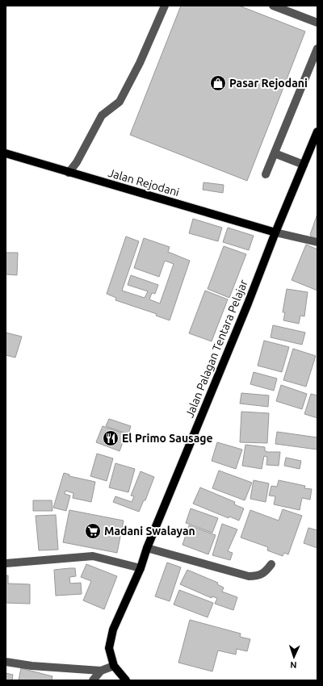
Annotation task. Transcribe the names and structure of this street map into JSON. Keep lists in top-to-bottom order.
{
  "streets": {
    "main road": ["Jalan Rejodani", "Jalan Palagan Tentara Pelajar"]
  },
  "crossings": [
    ["Jalan Rejodani", "Jalan Palagan Tentara Pelajar"]
  ],
  "places": {
    "shop": ["Pasar Rejodani"],
    "restaurant": ["El Primo Sausage"],
    "supermarket": ["Madani Swalayan"]
  },
  "north": "bottom"
}
